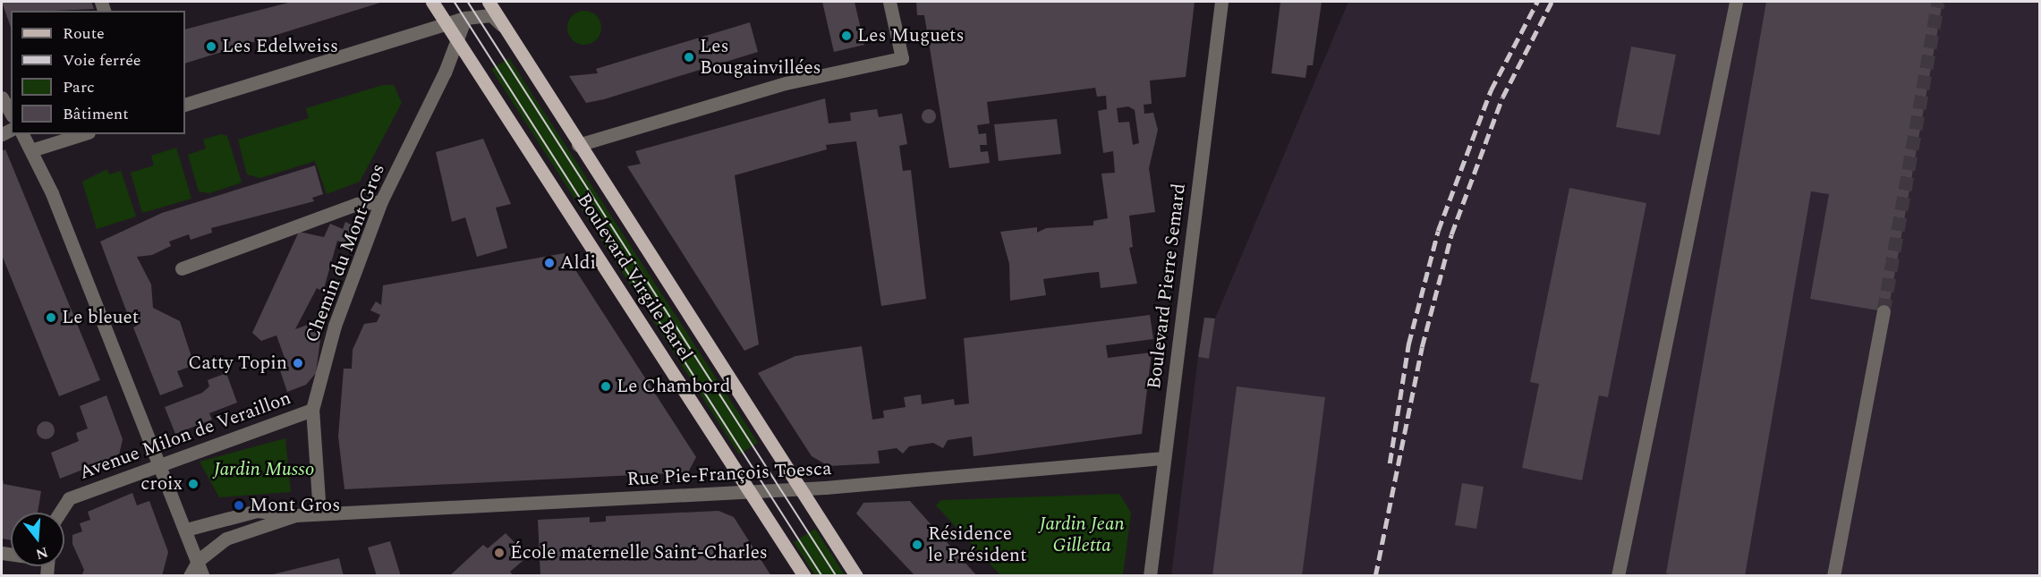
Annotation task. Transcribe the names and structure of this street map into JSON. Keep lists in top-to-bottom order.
{
  "streets": {
    "main road": ["Boulevard Virgile Barel"],
    "street": [
      "Chemin du Mont-Gros",
      "Boulevard Pierre Semard",
      "Avenue Milon de Veraillon",
      "Rue Pie-François Toesca"
    ]
  },
  "crossings": [
    ["Chemin du Mont-Gros", "Boulevard Virgile Barel"],
    ["Chemin du Mont-Gros", "Avenue Milon de Veraillon"],
    ["Chemin du Mont-Gros", "Rue Pie-François Toesca"],
    ["Boulevard Virgile Barel", "Rue Pie-François Toesca"],
    ["Boulevard Pierre Semard", "Rue Pie-François Toesca"]
  ],
  "parks": ["Jardin Musso", "Jardin Jean Gilletta"],
  "places": [
    "Les Muguets",
    "Les Edelweiss",
    "Les Bougainvillées",
    "Aldi",
    "Le bleuet",
    "Catty Topin",
    "Le Chambord",
    "croix",
    "Mont Gros",
    "Résidence le Président",
    "École maternelle Saint-Charles"
  ],
  "legend": [
    "Route",
    "Voie ferrée",
    "Parc",
    "Bâtiment"
  ],
  "north": "bottom"
}
